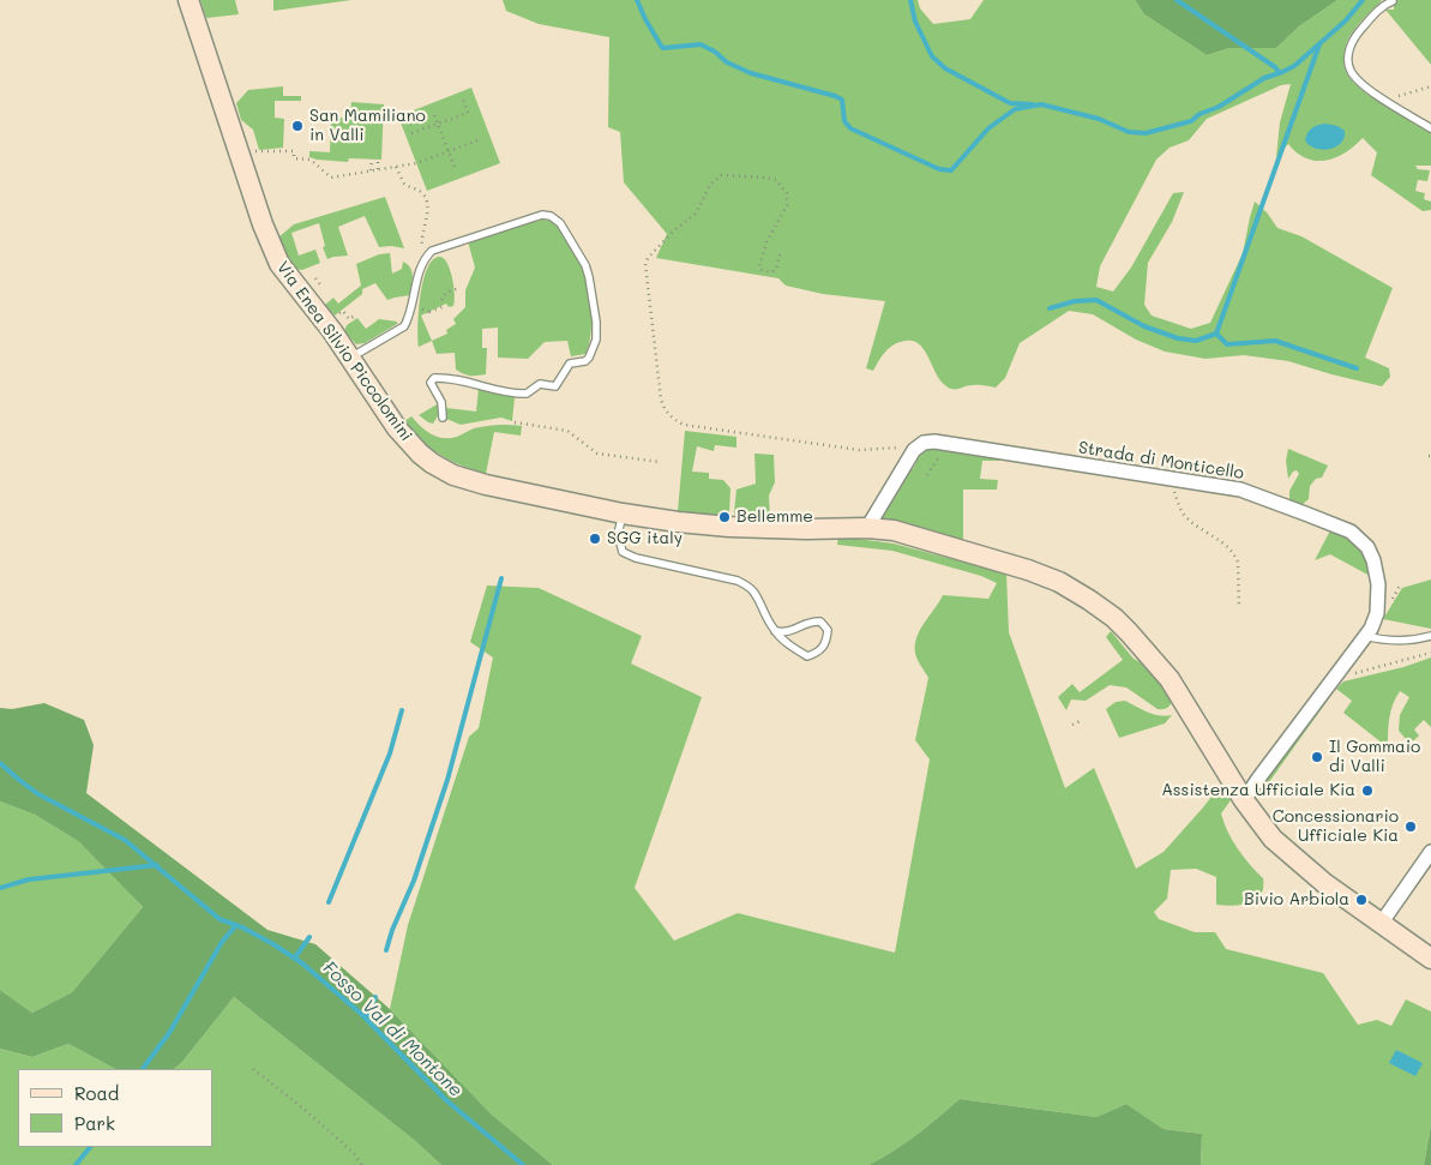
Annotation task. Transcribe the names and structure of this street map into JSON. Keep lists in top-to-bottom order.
{
  "streets": {
    "main road": ["Via Enea Silvio Piccolomini"],
    "street": ["Strada di Monticello"]
  },
  "crossings": [
    ["Via Enea Silvio Piccolomini", "Strada di Monticello"]
  ],
  "water": ["Fosso Val di Montone"],
  "places": [
    "San Mamiliano in Valli",
    "Bellemme",
    "SGG italy",
    "Il Gommaio di Valli",
    "Assistenza Ufficiale Kia",
    "Concessionario Ufficiale Kia",
    "Bivio Arbiola"
  ],
  "legend": ["Road", "Park"]
}
